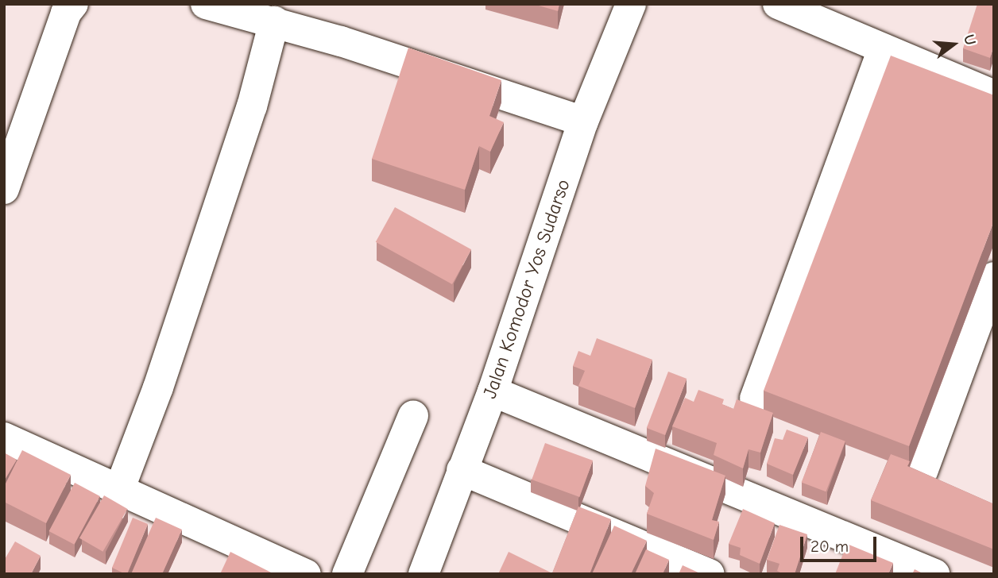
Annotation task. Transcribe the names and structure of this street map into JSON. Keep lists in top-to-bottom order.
{
  "streets": {
    "street": ["Jalan Komodor Yos Sudarso"]
  },
  "scale_bar": "20 m",
  "north": "right"
}
